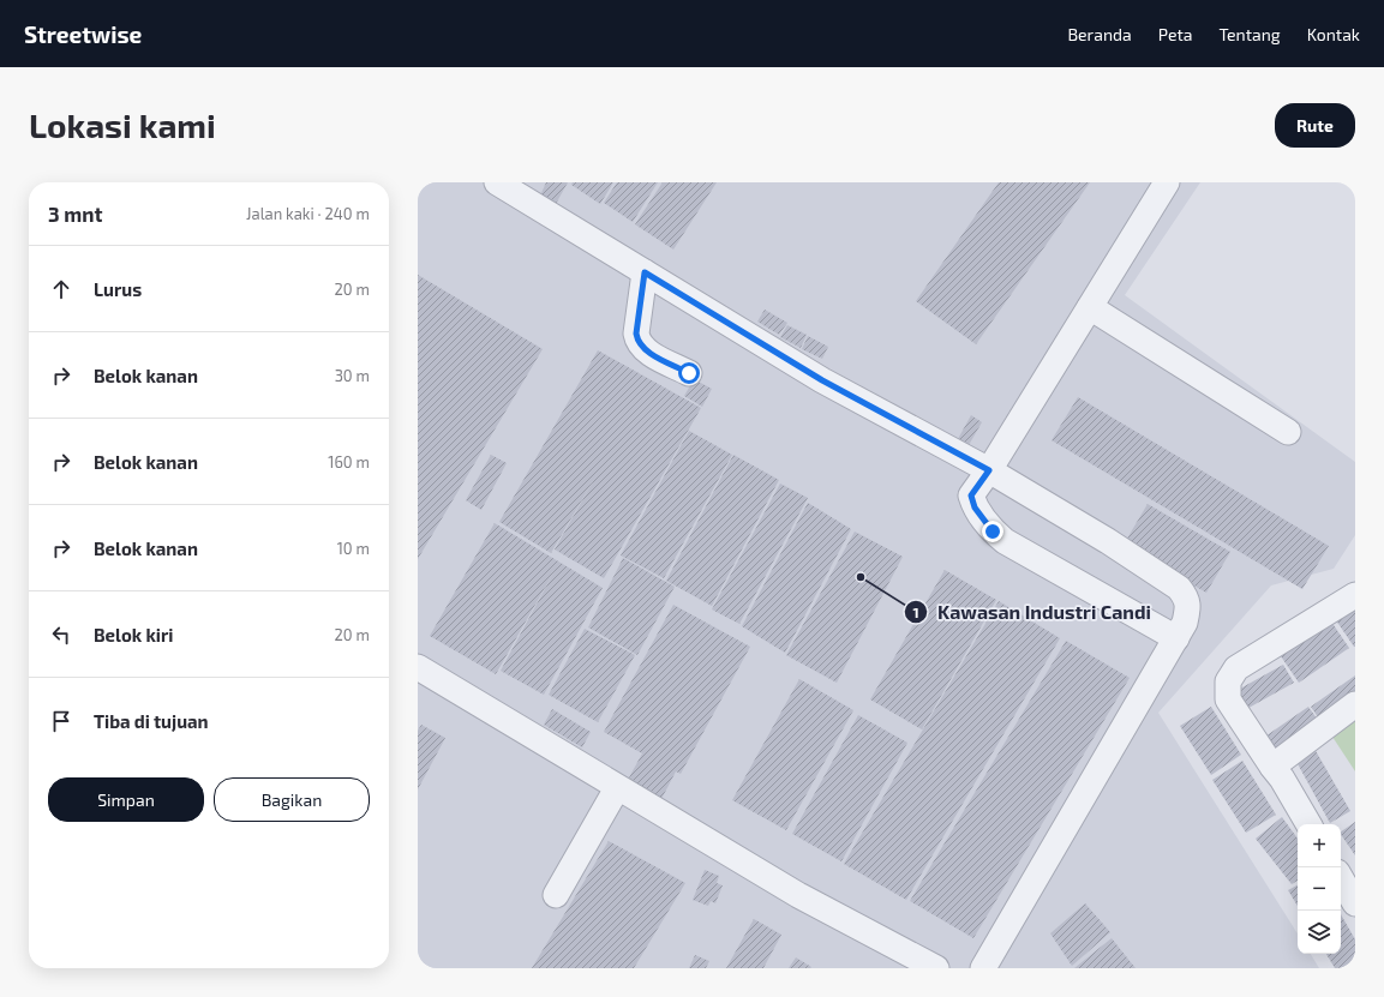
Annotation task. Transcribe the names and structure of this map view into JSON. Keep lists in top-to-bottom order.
{
  "places": ["Kawasan Industri Candi"],
  "page": {
    "header": "Streetwise",
    "nav": [
      "Beranda",
      "Peta",
      "Tentang",
      "Kontak"
    ],
    "buttons": [
      "Rute",
      ["Simpan", "Bagikan"]
    ],
    "title": "Lokasi kami",
    "heading": ["3 mnt", "Jalan kaki · 240 m"],
    "list": [
      ["Lurus", "20 m"],
      ["Belok kanan", "30 m"],
      ["Belok kanan", "160 m"],
      ["Belok kanan", "10 m"],
      ["Belok kiri", "20 m"],
      "Tiba di tujuan"
    ],
    "map_buttons": ["+", "−"]
  }
}
